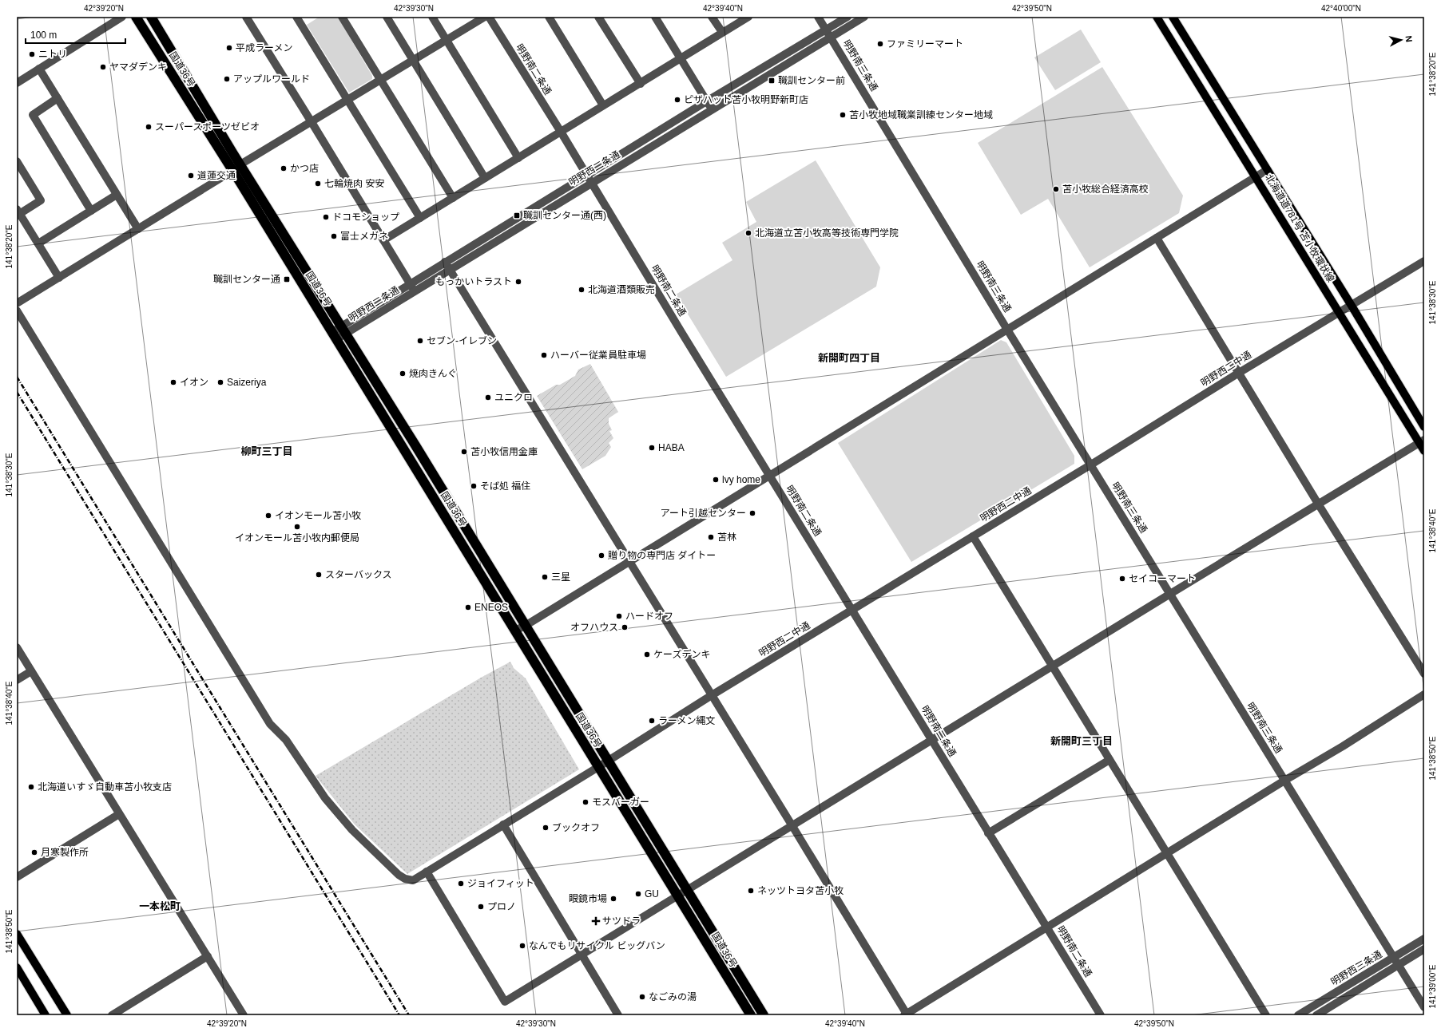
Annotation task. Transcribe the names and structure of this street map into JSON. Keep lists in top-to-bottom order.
{
  "streets": {
    "highway": ["国道36号"],
    "main road": ["北海道道781号 苫小牧環状線"],
    "street": [
      "明野南三条通",
      "明野南二条通",
      "明野西二条通",
      "明野西二中通",
      "明野西三条通"
    ]
  },
  "crossings": [
    ["明野南三条通", "明野西二条通"],
    ["明野南三条通", "明野西二中通"],
    ["明野南三条通", "明野西三条通"],
    ["国道36号", "明野西二条通"],
    ["国道36号", "明野西二中通"],
    ["明野南二条通", "明野西二条通"],
    ["明野南二条通", "明野西二中通"],
    ["北海道道781号 苫小牧環状線", "明野西二中通"]
  ],
  "districts": [
    "新開町四丁目",
    "柳町三丁目",
    "新開町三丁目",
    "一本松町"
  ],
  "places": {
    "other": [
      "ファミリーマート",
      "平成ラーメン",
      "ニトリ",
      "ヤマダデンキ",
      "アップルワールド",
      "ピザハット苫小牧明野新町店",
      "苫小牧地域職業訓練センター地域",
      "スーパースポーツゼビオ",
      "かつ店",
      "道蓮交通",
      "七輪焼肉 安安",
      "苫小牧総合経済高校",
      "ドコモショップ",
      "北海道立苫小牧高等技術専門学院",
      "富士メガネ",
      "もっかいトラスト",
      "北海道酒類販売",
      "セブン-イレブン",
      "ハーバー従業員駐車場",
      "焼肉きんぐ",
      "イオン",
      "Saizeriya",
      "ユニクロ",
      "HABA",
      "苫小牧信用金庫",
      "lvy home",
      "そば処 福住",
      "アート引越センター",
      "イオンモール苫小牧",
      "イオンモール苫小牧内郵便局",
      "苫林",
      "贈り物の専門店 ダイトー",
      "スターバックス",
      "三星",
      "セイコーマート",
      "ENEOS",
      "ハードオフ",
      "オフハウス",
      "ケーズデンキ",
      "ラーメン縄文",
      "北海道いすゞ自動車苫小牧支店",
      "モスバーガー",
      "ブックオフ",
      "月寒製作所",
      "ジョイフィット",
      "ネッツトヨタ苫小牧",
      "GU",
      "眼鏡市場",
      "プロノ",
      "なんでもリサイクル ビッグバン",
      "なごみの湯"
    ],
    "transit": ["職訓センター前", "職訓センター通(西)", "職訓センター通"],
    "health": ["サツドラ"]
  },
  "scale_bar": "100 m",
  "north": "right",
  "coordinates": [
    "42°39'20\"N",
    "42°39'30\"N",
    "42°39'40\"N",
    "42°39'50\"N",
    "42°40'00\"N",
    "141°38'20\"E",
    "141°38'30\"E",
    "141°38'40\"E",
    "141°38'50\"E",
    "141°39'00\"E"
  ]
}
